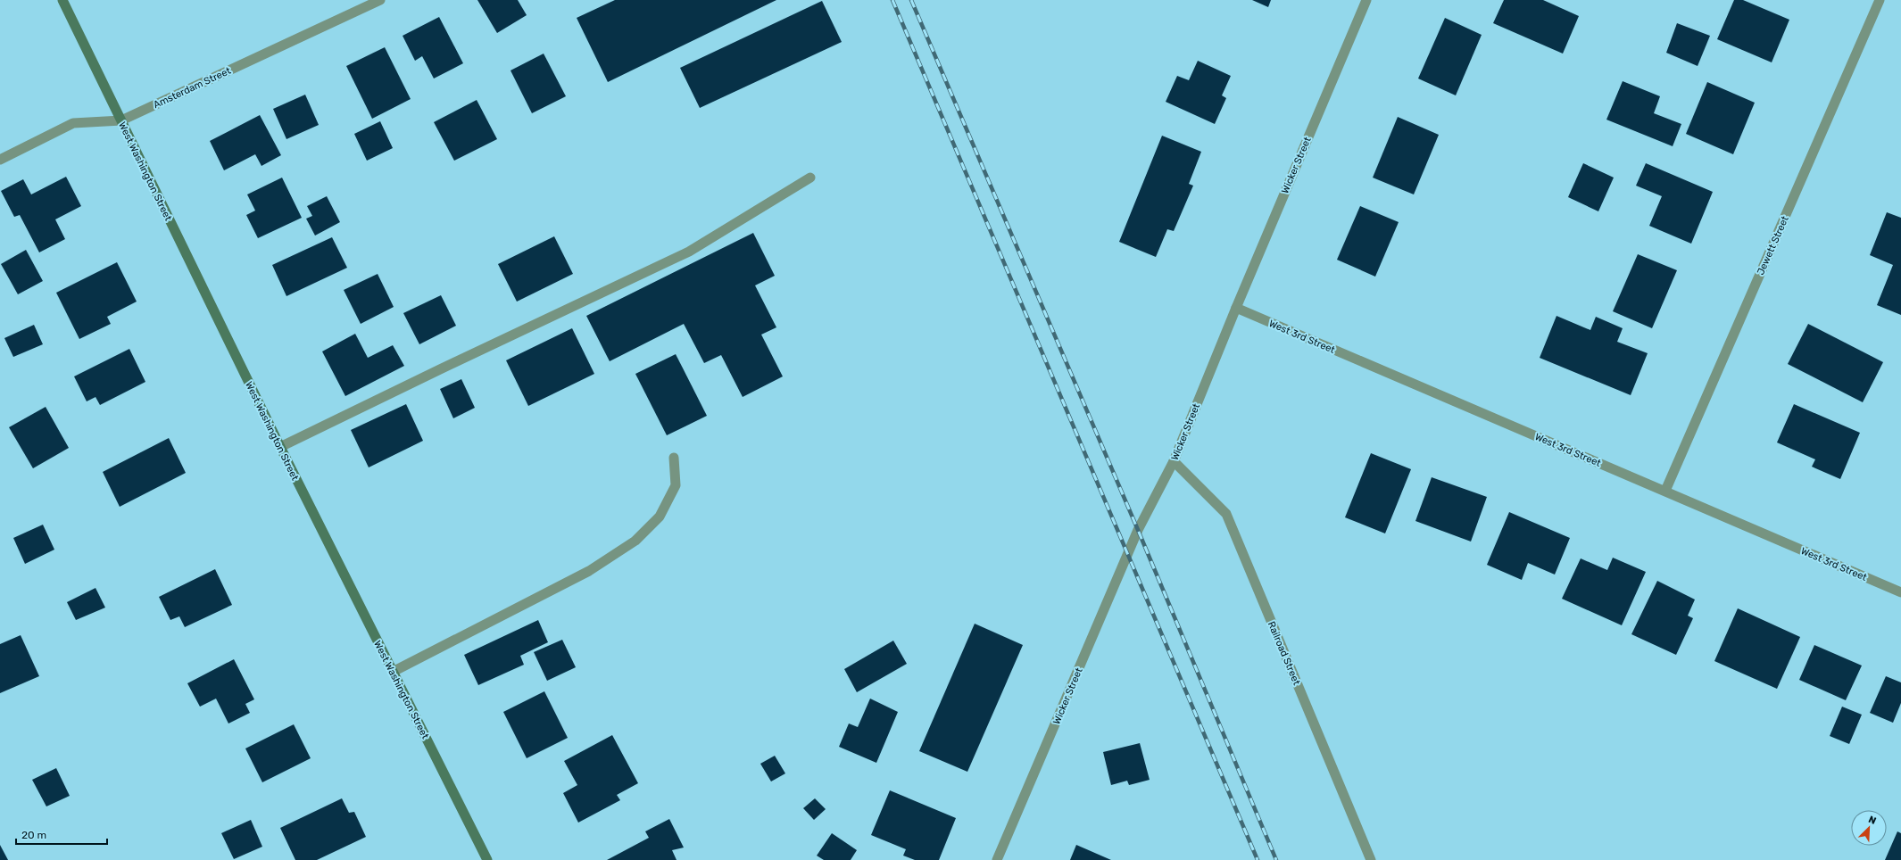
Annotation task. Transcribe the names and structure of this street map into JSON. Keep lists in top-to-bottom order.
{
  "streets": {
    "main road": ["West Washington Street"],
    "street": [
      "Amsterdam Street",
      "Wicker Street",
      "Jewett Street",
      "West 3rd Street",
      "Railroad Street"
    ]
  },
  "crossings": [
    ["Amsterdam Street", "West Washington Street"],
    ["Wicker Street", "West 3rd Street"],
    ["Wicker Street", "Railroad Street"],
    ["Jewett Street", "West 3rd Street"]
  ],
  "scale_bar": "20 m",
  "north": "top right"
}
